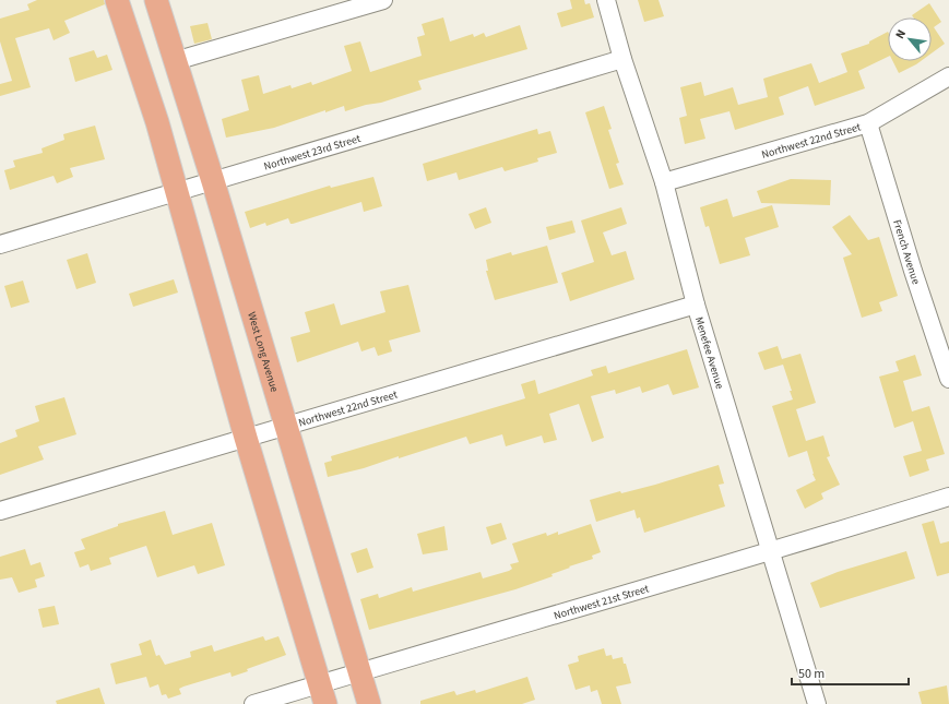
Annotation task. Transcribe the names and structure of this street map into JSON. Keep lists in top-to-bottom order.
{
  "streets": {
    "main road": ["West Long Avenue"],
    "street": [
      "Northwest 22nd Street",
      "Northwest 23rd Street",
      "French Avenue",
      "Menefee Avenue",
      "Northwest 21st Street"
    ]
  },
  "crossings": [
    ["Northwest 22nd Street", "French Avenue"],
    ["Northwest 22nd Street", "West Long Avenue"],
    ["Northwest 22nd Street", "Menefee Avenue"],
    ["Northwest 23rd Street", "West Long Avenue"],
    ["Northwest 23rd Street", "Menefee Avenue"],
    ["West Long Avenue", "Northwest 21st Street"],
    ["Menefee Avenue", "Northwest 21st Street"]
  ],
  "scale_bar": "50 m",
  "north": "top left"
}
